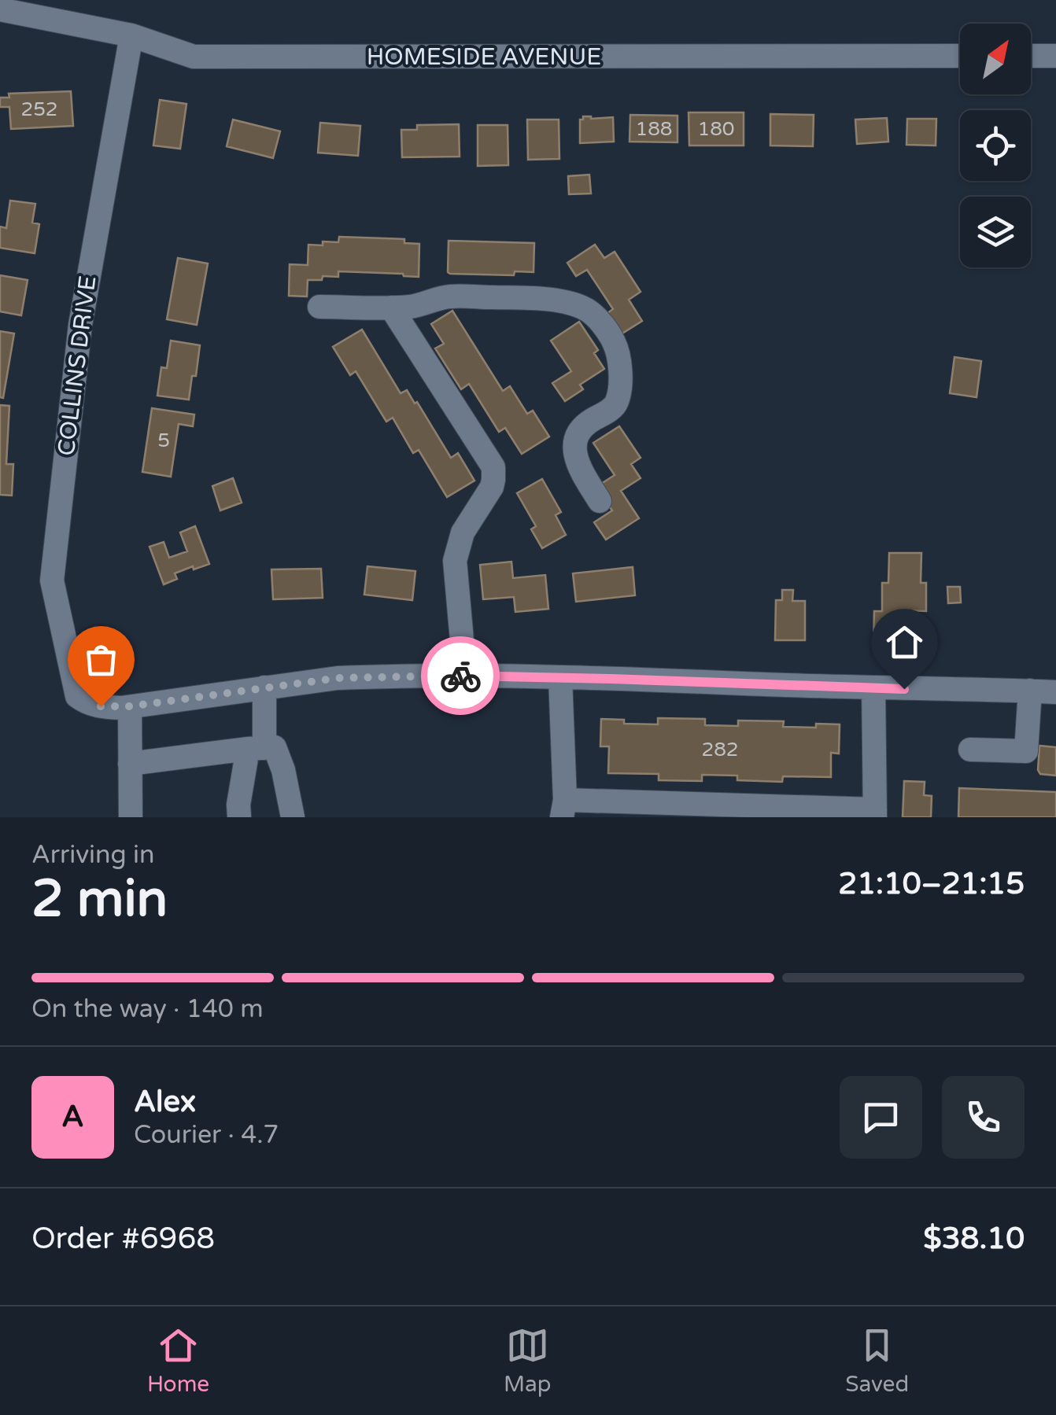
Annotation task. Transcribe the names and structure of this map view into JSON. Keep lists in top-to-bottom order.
{
  "streets": {
    "street": ["HOMESIDE AVENUE", "COLLINS DRIVE"]
  },
  "crossings": [
    ["HOMESIDE AVENUE", "COLLINS DRIVE"]
  ],
  "house_numbers": [
    "252",
    "188",
    "180",
    "5",
    "282"
  ],
  "north": "top right",
  "page": {
    "heading": ["2 min", "Arriving in", "21:10–21:15"],
    "panel": [
      "Alex",
      "Courier · 4.7",
      "Order #6968",
      "$38.10"
    ],
    "bar": "On the way · 140 m",
    "round": "A",
    "tabs": ["Home", "Map", "Saved"]
  }
}
